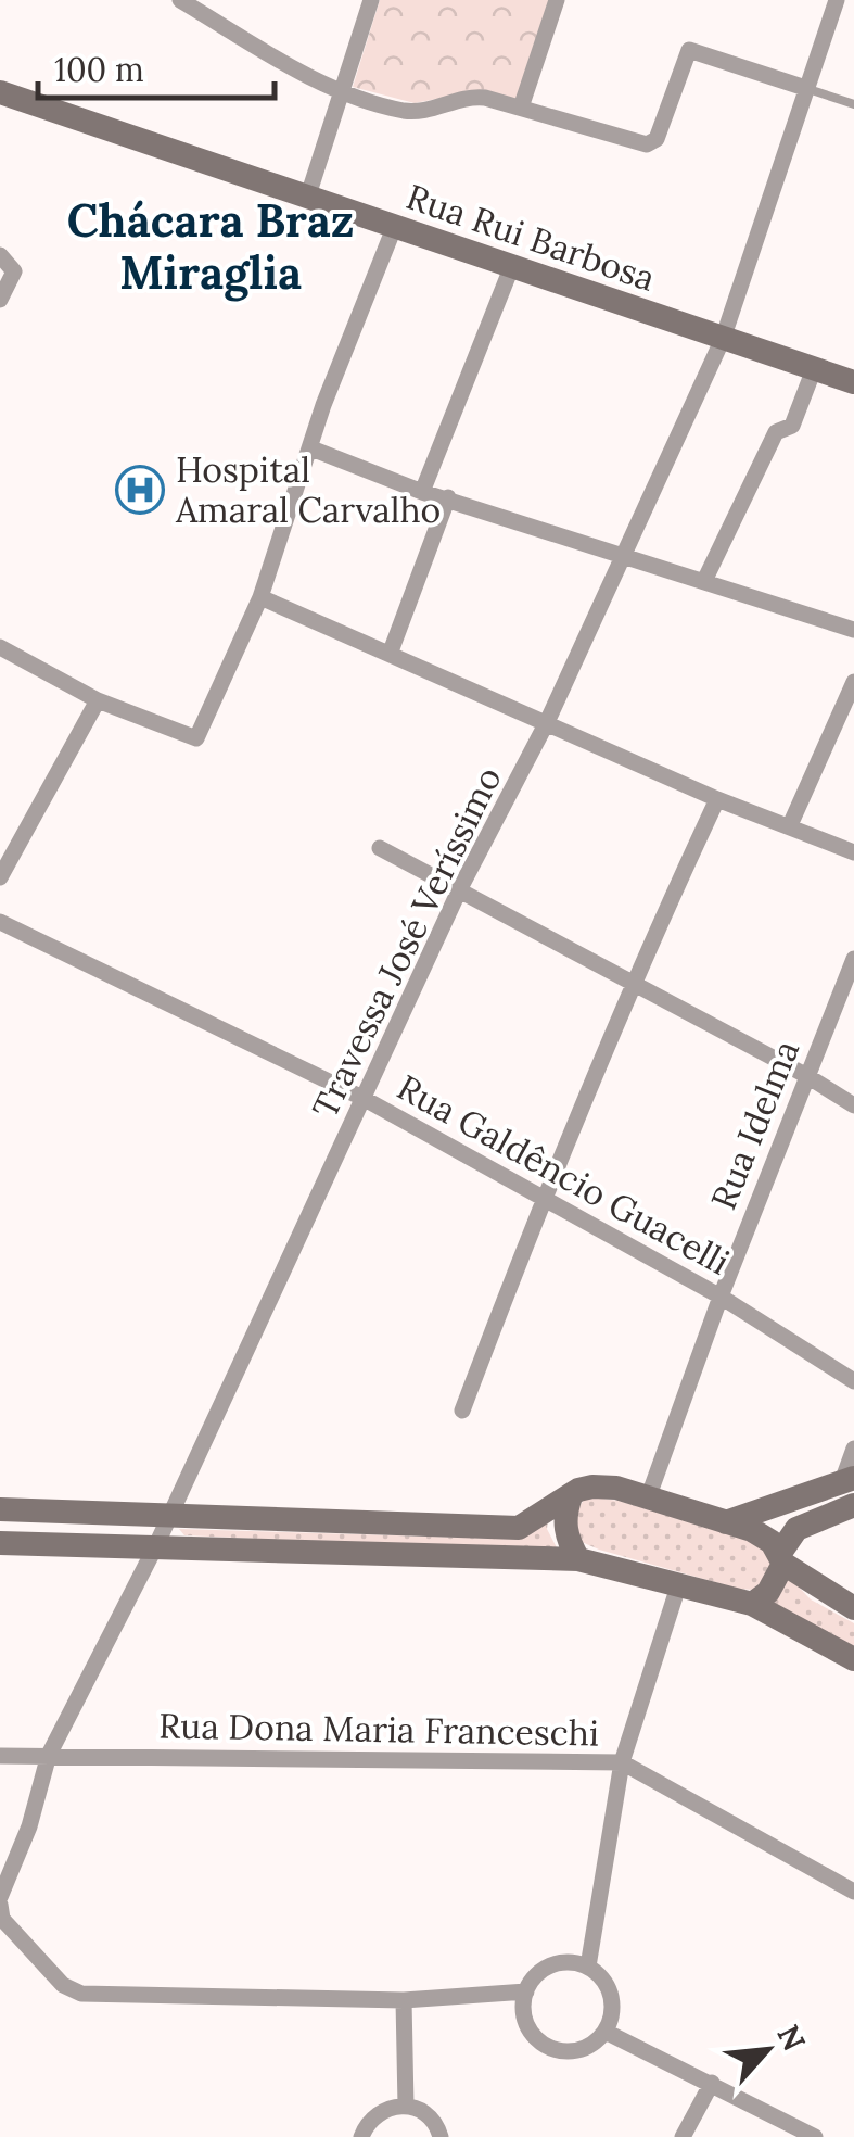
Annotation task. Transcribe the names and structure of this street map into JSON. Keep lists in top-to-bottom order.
{
  "streets": {
    "main road": ["Rua Rui Barbosa"],
    "street": [
      "Travessa José Veríssimo",
      "Rua Idelma",
      "Rua Galdêncio Guacelli",
      "Rua Dona Maria Franceschi"
    ]
  },
  "crossings": [
    ["Rua Rui Barbosa", "Travessa José Veríssimo"],
    ["Travessa José Veríssimo", "Rua Galdêncio Guacelli"],
    ["Travessa José Veríssimo", "Rua Dona Maria Franceschi"],
    ["Rua Idelma", "Rua Galdêncio Guacelli"]
  ],
  "districts": ["Chácara Braz Miraglia"],
  "places": {
    "hospital": ["Hospital Amaral Carvalho"]
  },
  "scale_bar": "100 m",
  "north": "top right"
}
